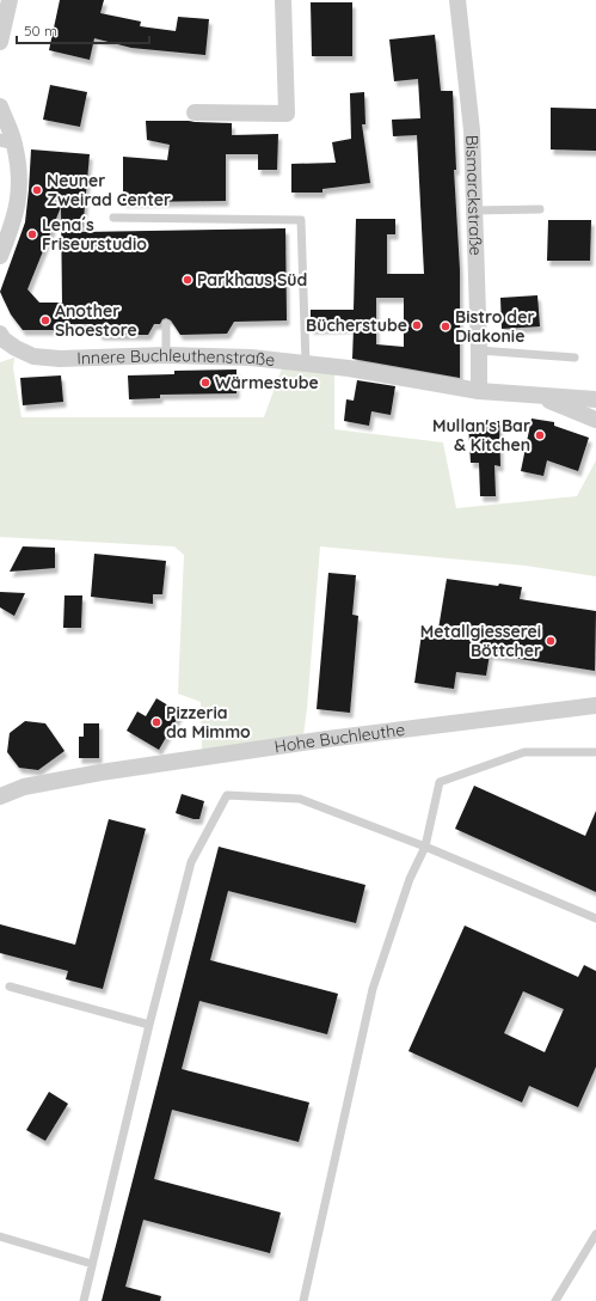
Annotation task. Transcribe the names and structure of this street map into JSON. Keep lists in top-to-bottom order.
{
  "streets": {
    "street": ["Bismarckstraße", "Innere Buchleuthenstraße", "Hohe Buchleuthe"]
  },
  "crossings": [
    ["Bismarckstraße", "Innere Buchleuthenstraße"]
  ],
  "places": [
    "Neuner Zweirad Center",
    "Lena´s Friseurstudio",
    "Parkhaus Süd",
    "Another Shoestore",
    "Bücherstube",
    "Bistro der Diakonie",
    "Wärmestube",
    "Mullan's Bar & Kitchen",
    "Metallgiesserei Böttcher",
    "Pizzeria da Mimmo"
  ],
  "scale_bar": "50 m"
}
